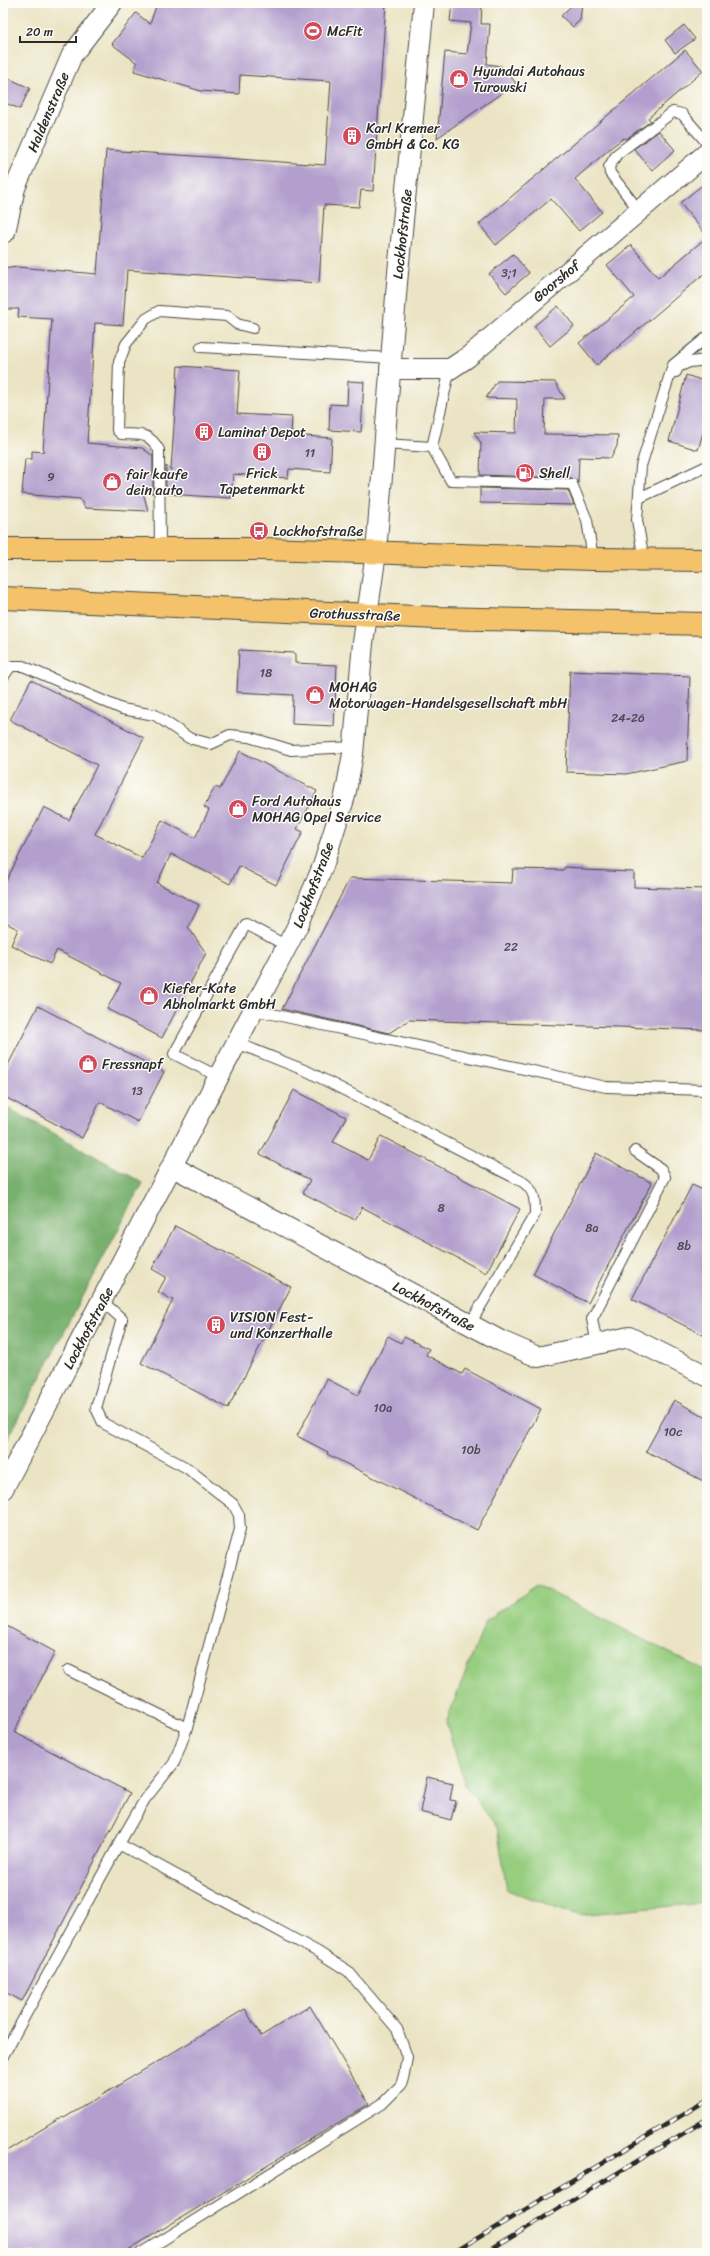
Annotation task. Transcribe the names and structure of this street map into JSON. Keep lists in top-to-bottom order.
{
  "streets": {
    "main road": ["Grothusstraße"],
    "street": ["Haldenstraße", "Lockhofstraße", "Goorshof"]
  },
  "crossings": [
    ["Lockhofstraße", "Grothusstraße"]
  ],
  "places": {
    "sports": ["McFit"],
    "shop": [
      "Hyundai Autohaus Turowski",
      "fair kaufe dein auto",
      "MOHAG Motorwagen-Handelsgesellschaft mbH",
      "Ford Autohaus MOHAG Opel Service",
      "Kiefer-Kate Abholmarkt GmbH",
      "Fressnapf"
    ],
    "building": [
      "Karl Kremer GmbH & Co. KG",
      "Laminat Depot",
      "Frick Tapetenmarkt",
      "VISION Fest- und Konzerthalle"
    ],
    "fuel station": ["Shell"],
    "bus stop": ["Lockhofstraße"]
  },
  "house_numbers": [
    "3;1",
    "11",
    "9",
    "18",
    "24-26",
    "22",
    "13",
    "8",
    "8a",
    "8b",
    "10a",
    "10c",
    "10b"
  ],
  "scale_bar": "20 m"
}
